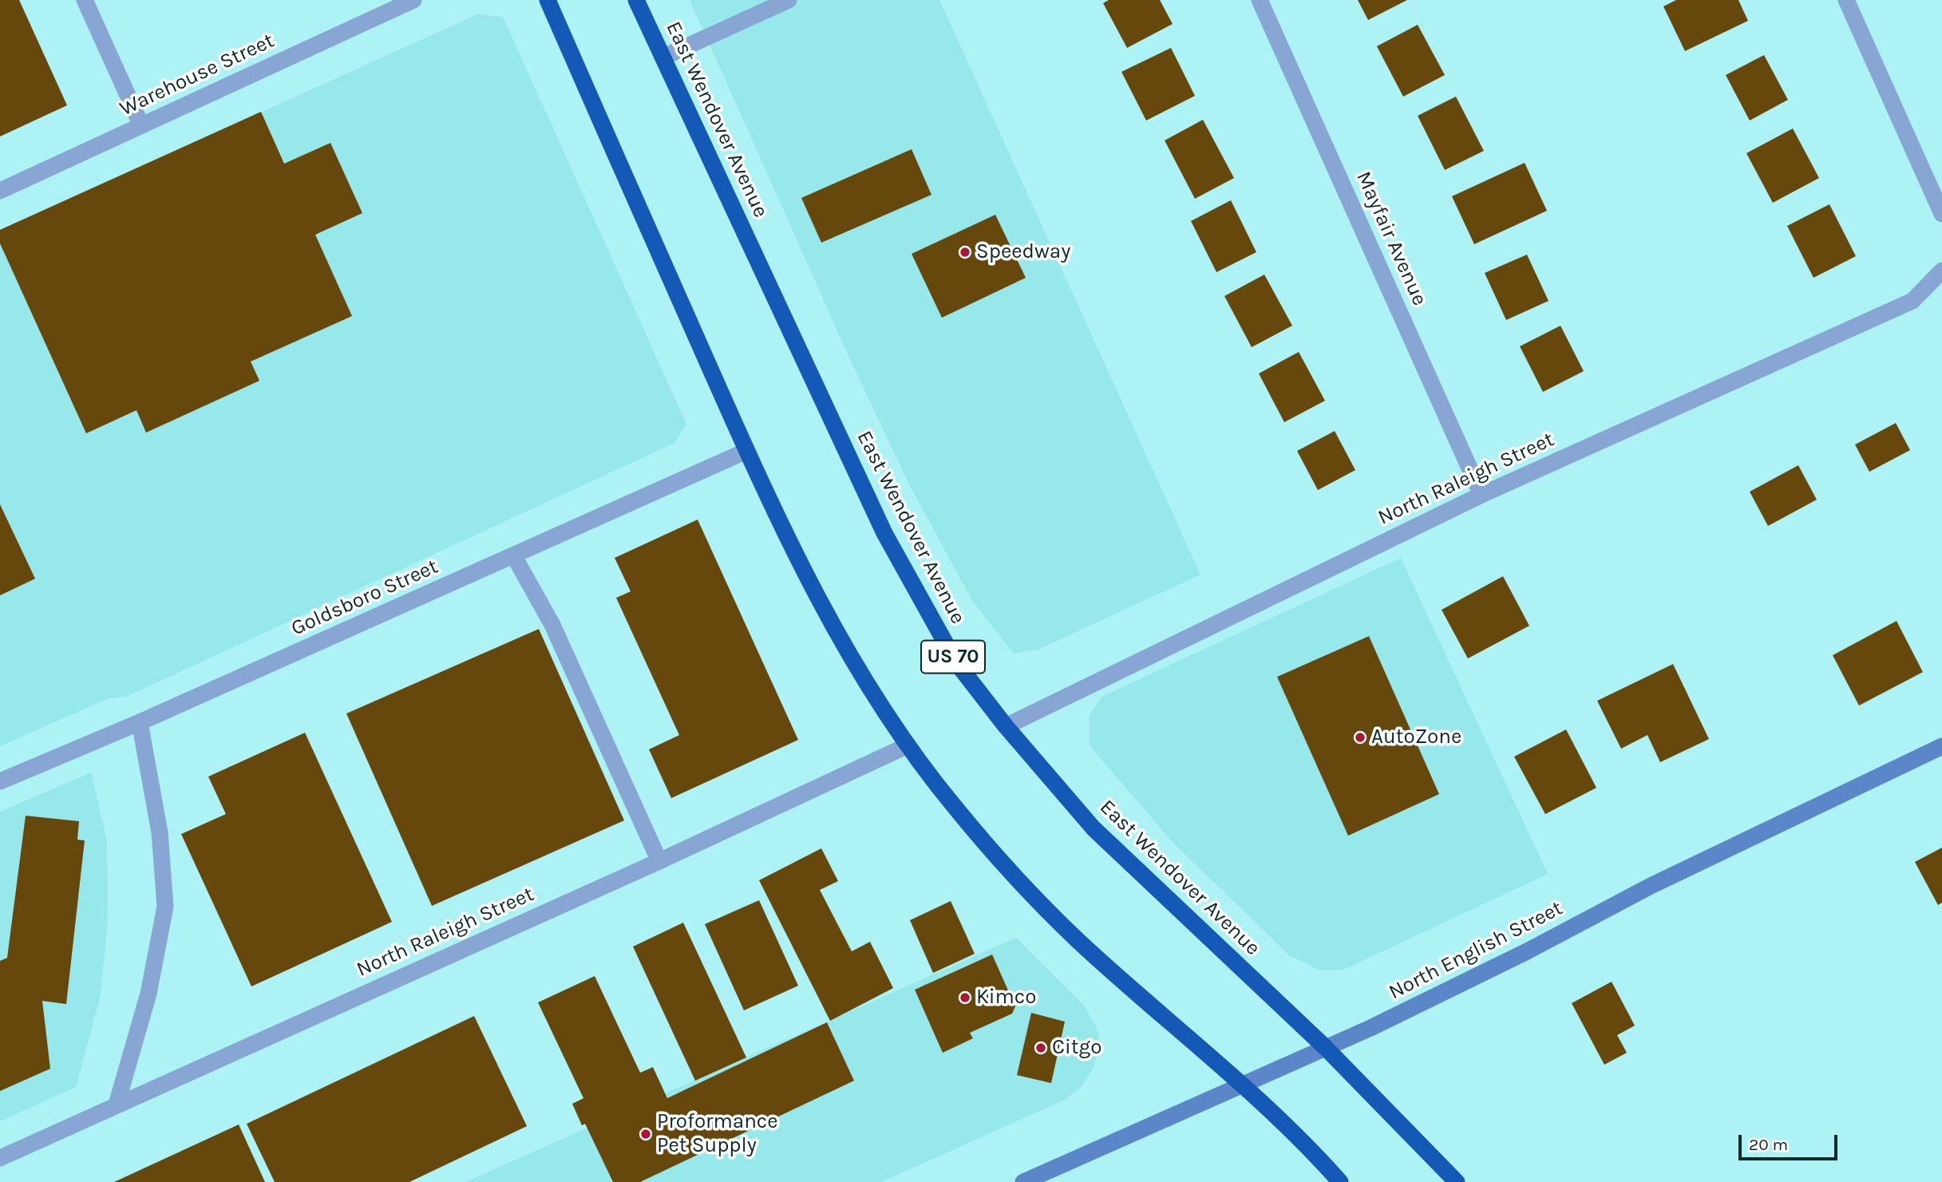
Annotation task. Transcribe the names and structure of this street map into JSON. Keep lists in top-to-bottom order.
{
  "streets": {
    "highway": ["East Wendover Avenue", "US 70"],
    "street": [
      "Warehouse Street",
      "Mayfair Avenue",
      "North Raleigh Street",
      "Goldsboro Street",
      "North English Street"
    ]
  },
  "crossings": [
    ["East Wendover Avenue", "North Raleigh Street"],
    ["East Wendover Avenue", "North English Street"],
    ["Mayfair Avenue", "North Raleigh Street"]
  ],
  "places": [
    "Speedway",
    "AutoZone",
    "Kimco",
    "Citgo",
    "Proformance Pet Supply"
  ],
  "scale_bar": "20 m"
}
